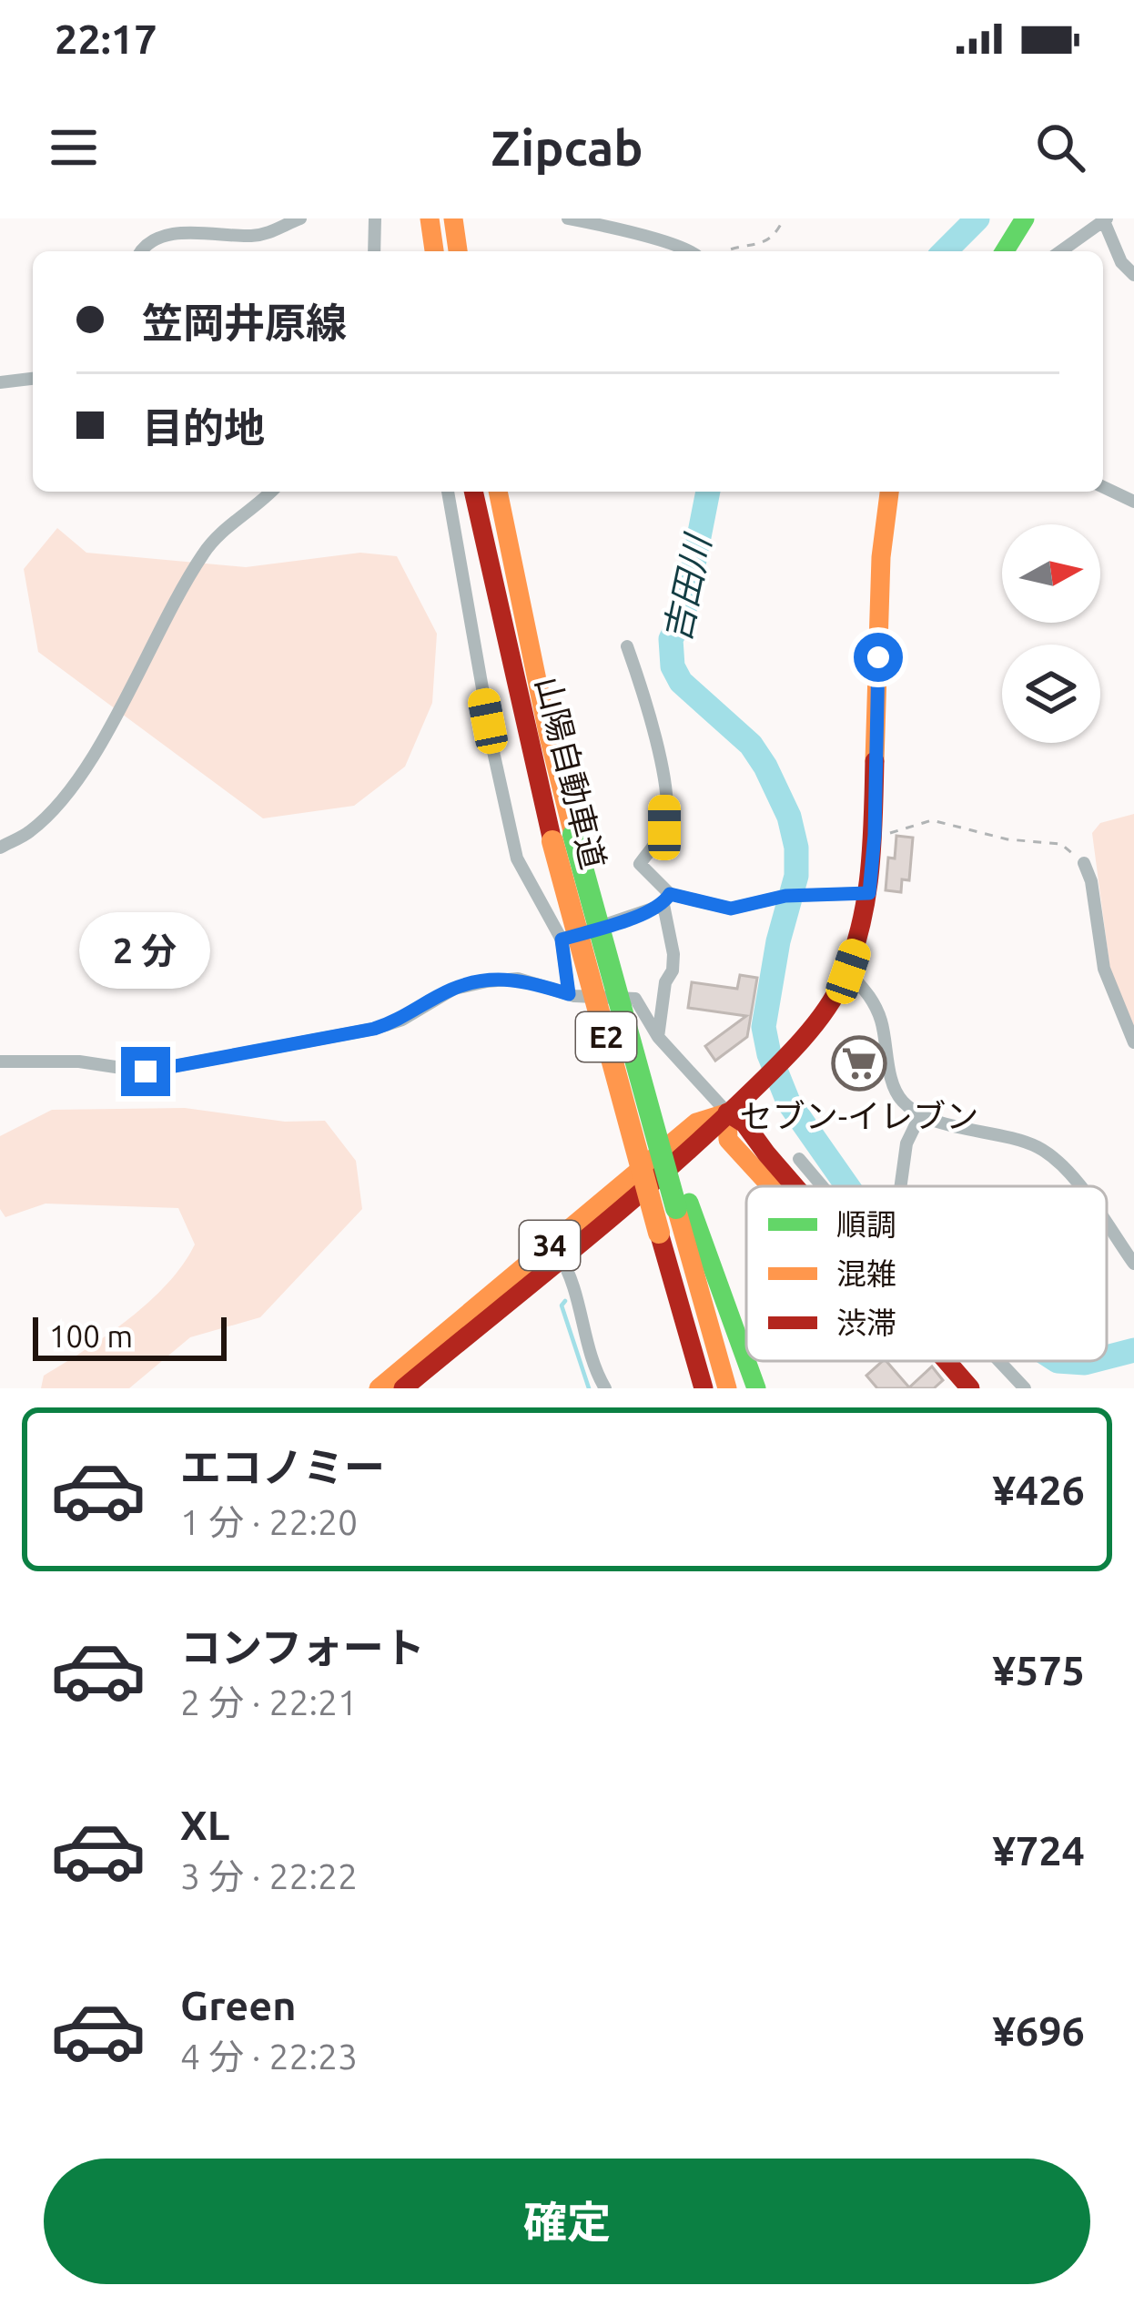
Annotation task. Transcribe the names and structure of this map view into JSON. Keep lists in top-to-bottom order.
{
  "streets": {
    "main road": ["山陽自動車道", "E2", "34"]
  },
  "water": ["吉田川"],
  "places": {
    "supermarket": ["セブン-イレブン"]
  },
  "legend": ["順調", "混雑", "渋滞"],
  "scale_bar": "100 m",
  "north": "right",
  "page": {
    "status": "22:17",
    "header": "Zipcab",
    "banner": ["笠岡井原線", "目的地"],
    "bubble": "2 分",
    "scale": "100 m",
    "list": [
      {
        "name": "エコノミー",
        "note": "1 分 · 22:20",
        "value": "¥426"
      },
      {
        "name": "コンフォート",
        "note": "2 分 · 22:21",
        "value": "¥575"
      },
      {
        "name": "XL",
        "note": "3 分 · 22:22",
        "value": "¥724"
      },
      {
        "name": "Green",
        "note": "4 分 · 22:23",
        "value": "¥696"
      }
    ],
    "buttons": "確定"
  }
}
